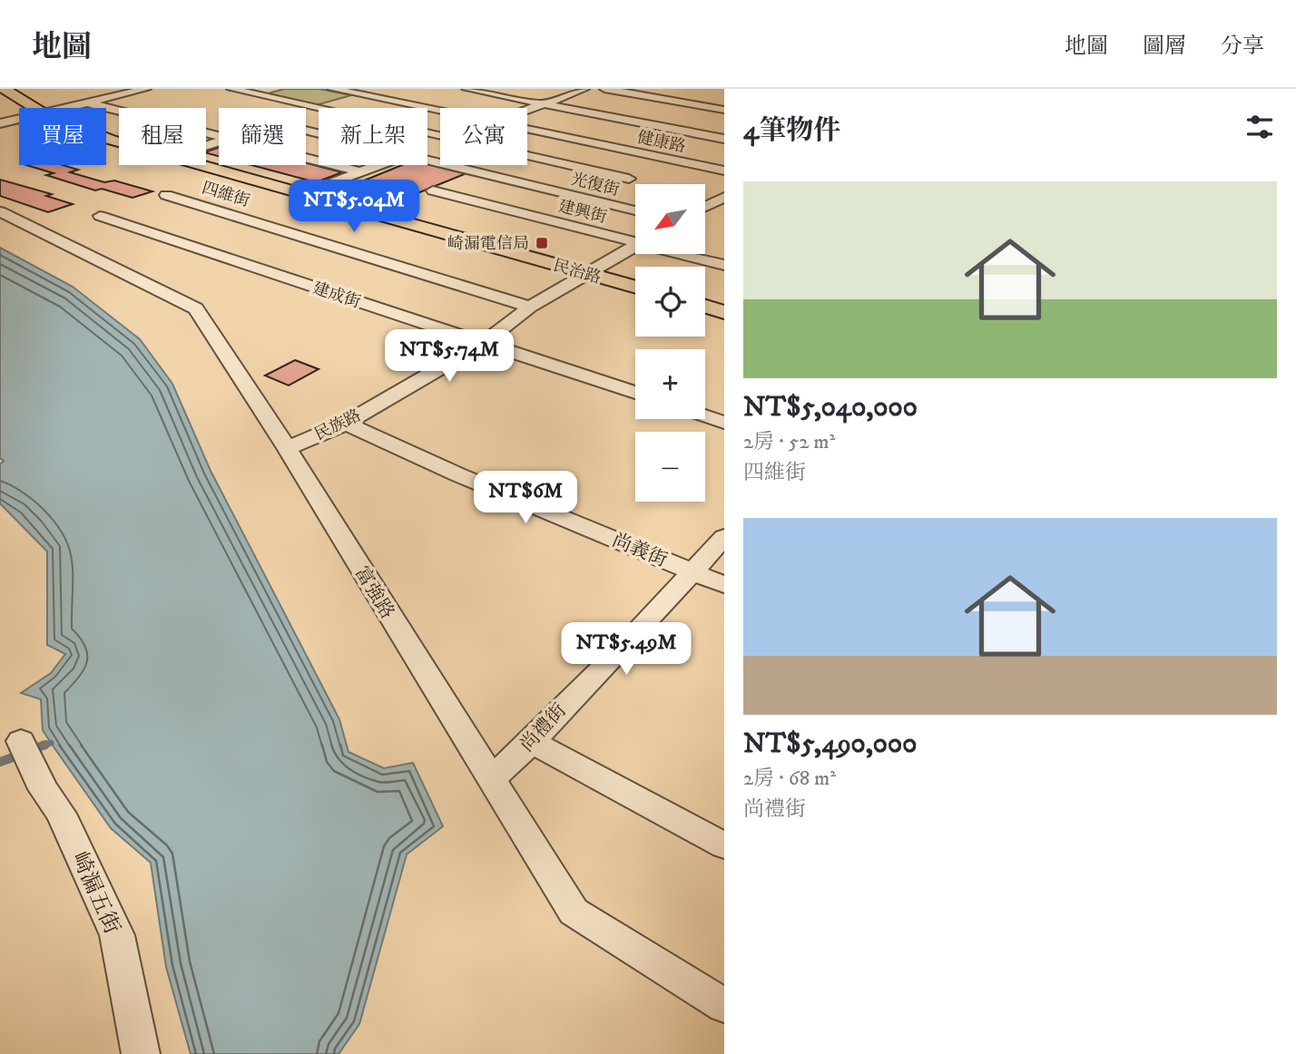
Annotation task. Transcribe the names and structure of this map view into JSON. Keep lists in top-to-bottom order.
{
  "streets": {
    "main road": ["民治路"],
    "street": [
      "健康路",
      "光復街",
      "四維街",
      "建興街",
      "建成街",
      "民族路",
      "尚義街",
      "富強路",
      "尚禮街",
      "崎漏五街"
    ]
  },
  "crossings": [
    ["四維街", "民族路"],
    ["民治路", "民族路"],
    ["建成街", "民族路"],
    ["民族路", "尚義街"],
    ["民族路", "富強路"],
    ["尚義街", "尚禮街"],
    ["富強路", "尚禮街"]
  ],
  "places": {
    "transit": ["崎漏電信局"]
  },
  "north": "bottom left",
  "page": {
    "header": "地圖",
    "nav": ["地圖", "圖層", "分享"],
    "heading": "4筆物件",
    "chip": [
      "買屋",
      "租屋",
      "篩選",
      "新上架",
      "公寓"
    ],
    "list": [
      {
        "name": "NT$5,040,000",
        "note": "2房 · 52 m² · 四維街"
      },
      {
        "name": "NT$5,490,000",
        "note": "2房 · 68 m² · 尚禮街"
      }
    ],
    "price": [
      "NT$5.04M",
      "NT$5.74M",
      "NT$6M",
      "NT$5.49M"
    ],
    "map_buttons": ["+", "−"]
  }
}
